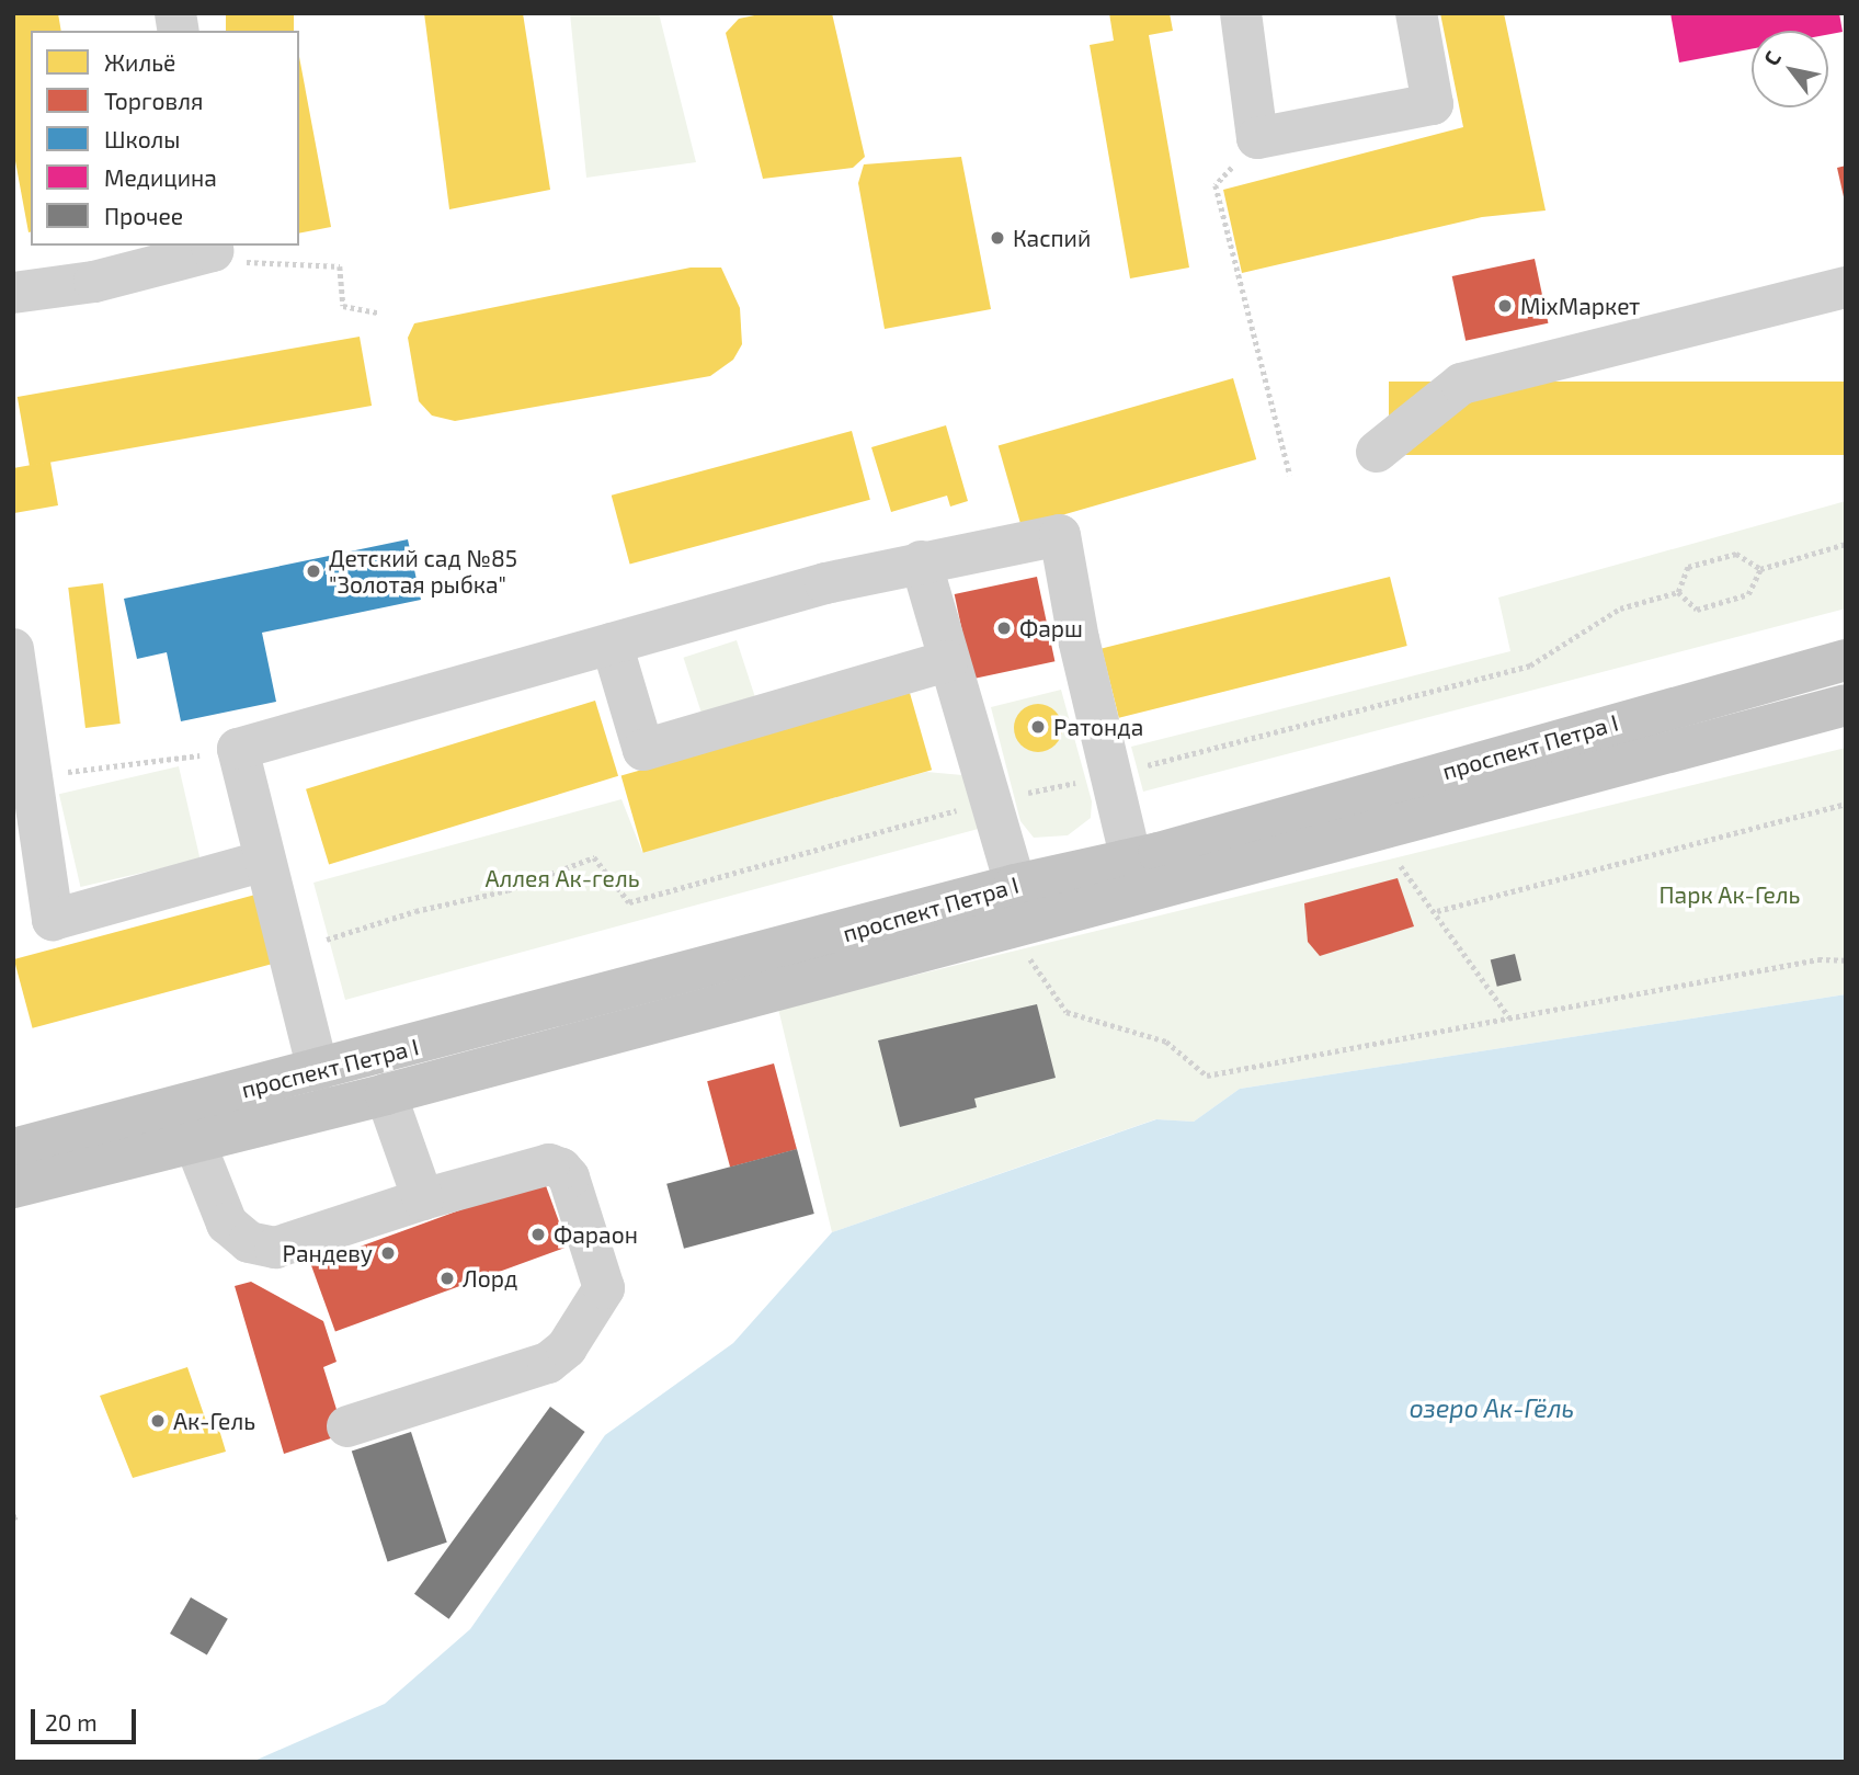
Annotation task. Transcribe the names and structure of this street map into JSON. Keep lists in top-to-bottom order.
{
  "streets": {
    "main road": ["проспект Петра I"]
  },
  "water": ["озеро Ак-Гёль"],
  "parks": ["Аллея Ак-гель", "Парк Ак-Гель"],
  "places": [
    "Каспий",
    "MixМаркет",
    "Детский сад №85 \"Золотая рыбка\"",
    "Фарш",
    "Ратонда",
    "Фараон",
    "Рандеву",
    "Лорд",
    "Ак-Гель"
  ],
  "legend": [
    "Жильё",
    "Торговля",
    "Школы",
    "Медицина",
    "Прочее"
  ],
  "scale_bar": "20 m",
  "north": "top left"
}
